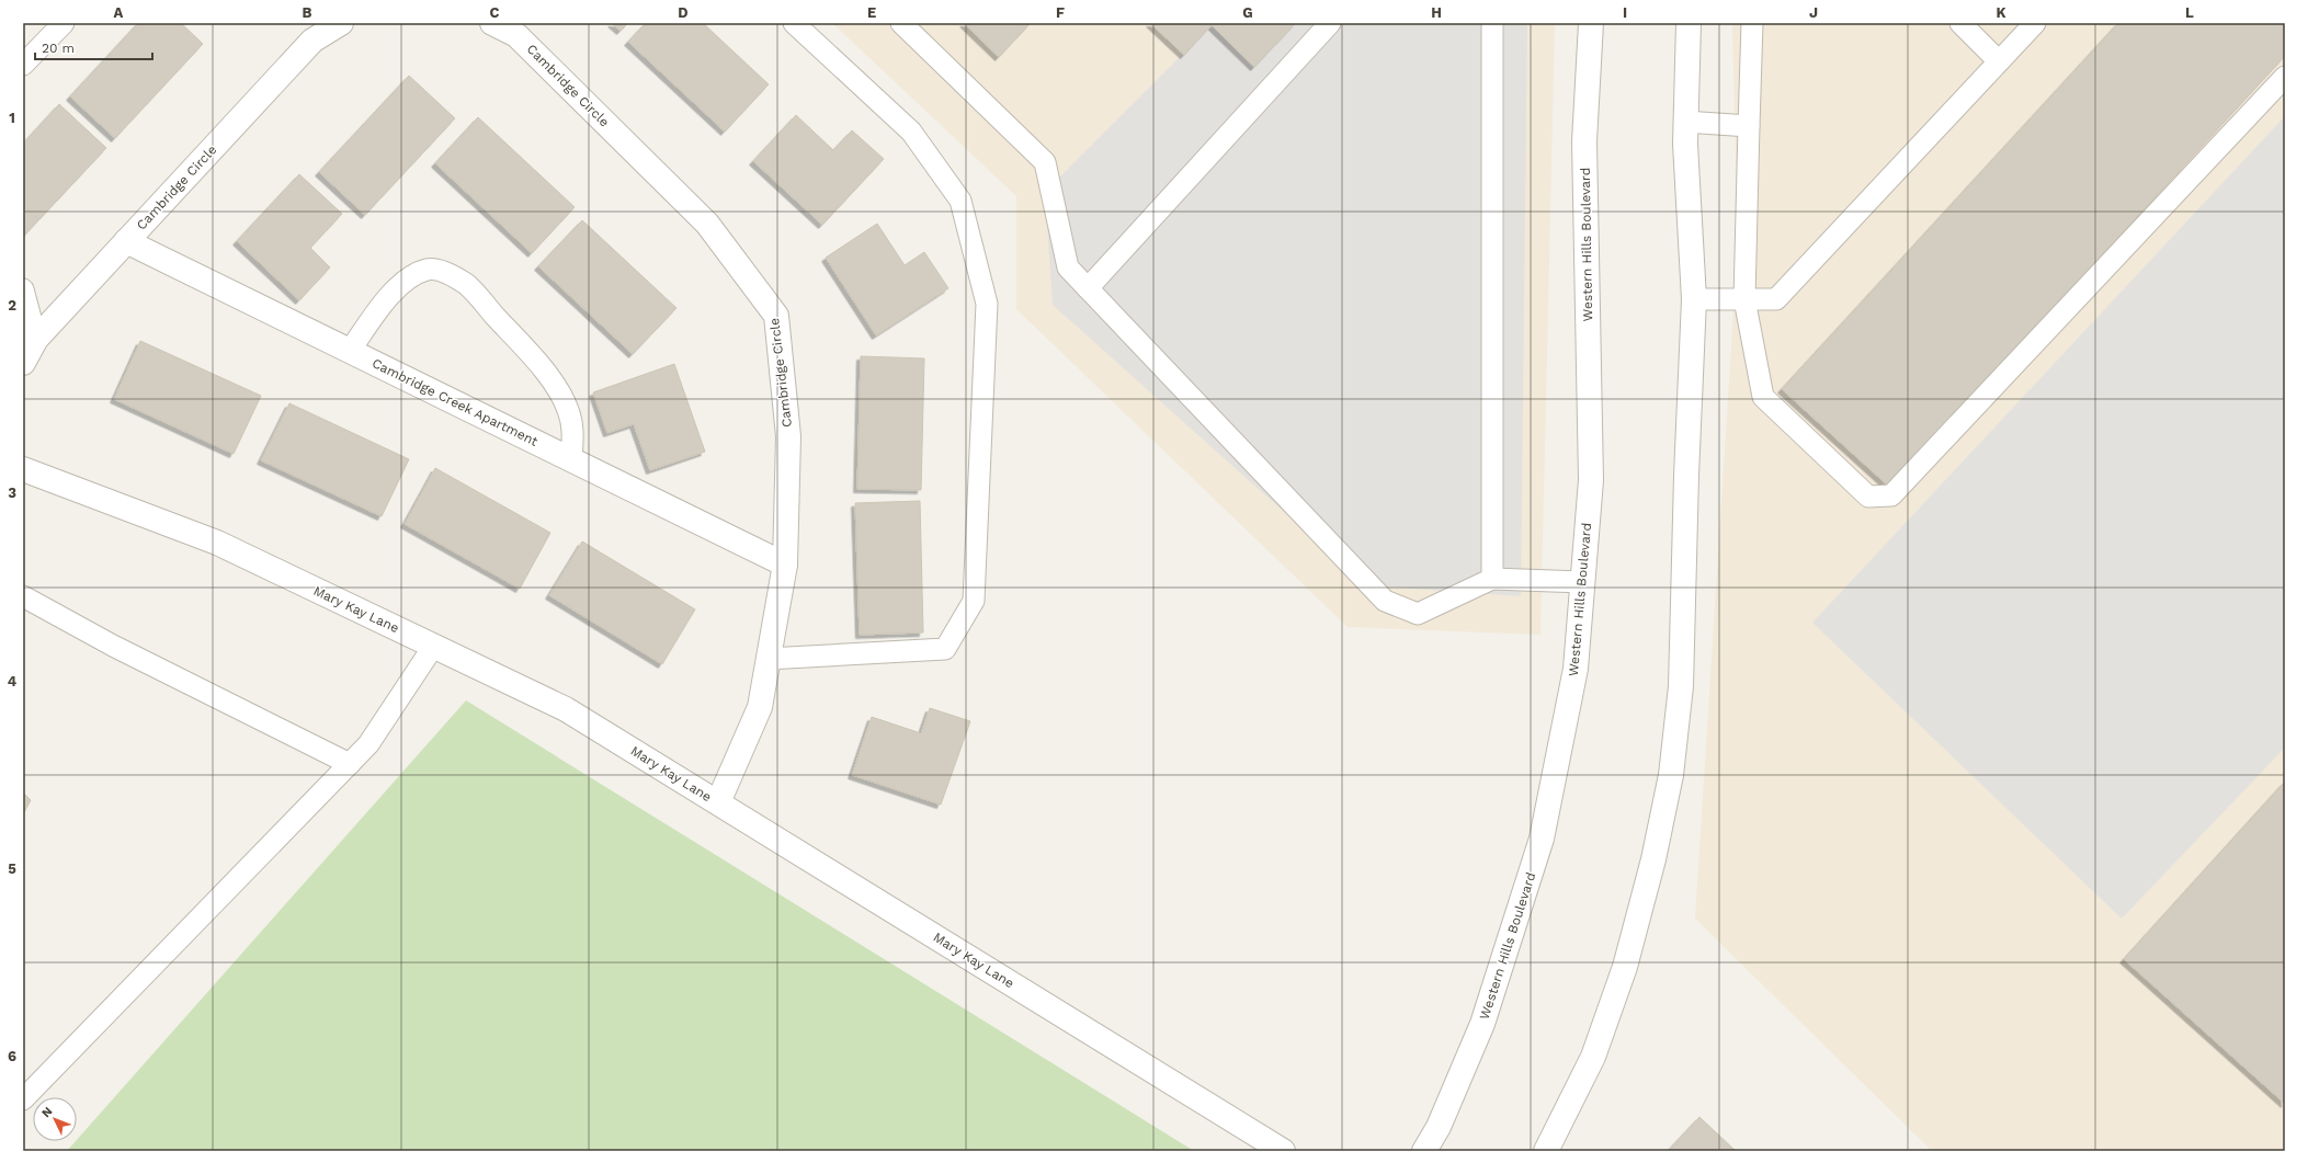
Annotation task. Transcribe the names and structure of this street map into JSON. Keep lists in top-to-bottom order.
{
  "streets": {
    "street": [
      "Cambridge Circle",
      "Western Hills Boulevard",
      "Cambridge Creek Apartment",
      "Mary Kay Lane"
    ]
  },
  "crossings": [
    ["Cambridge Circle", "Cambridge Creek Apartment"],
    ["Cambridge Circle", "Mary Kay Lane"]
  ],
  "scale_bar": "20 m",
  "north": "top left",
  "grid": {
    "columns": [
      "A",
      "B",
      "C",
      "D",
      "E",
      "F",
      "G",
      "H",
      "I",
      "J",
      "K",
      "L"
    ],
    "rows": [
      "1",
      "2",
      "3",
      "4",
      "5",
      "6"
    ]
  }
}
